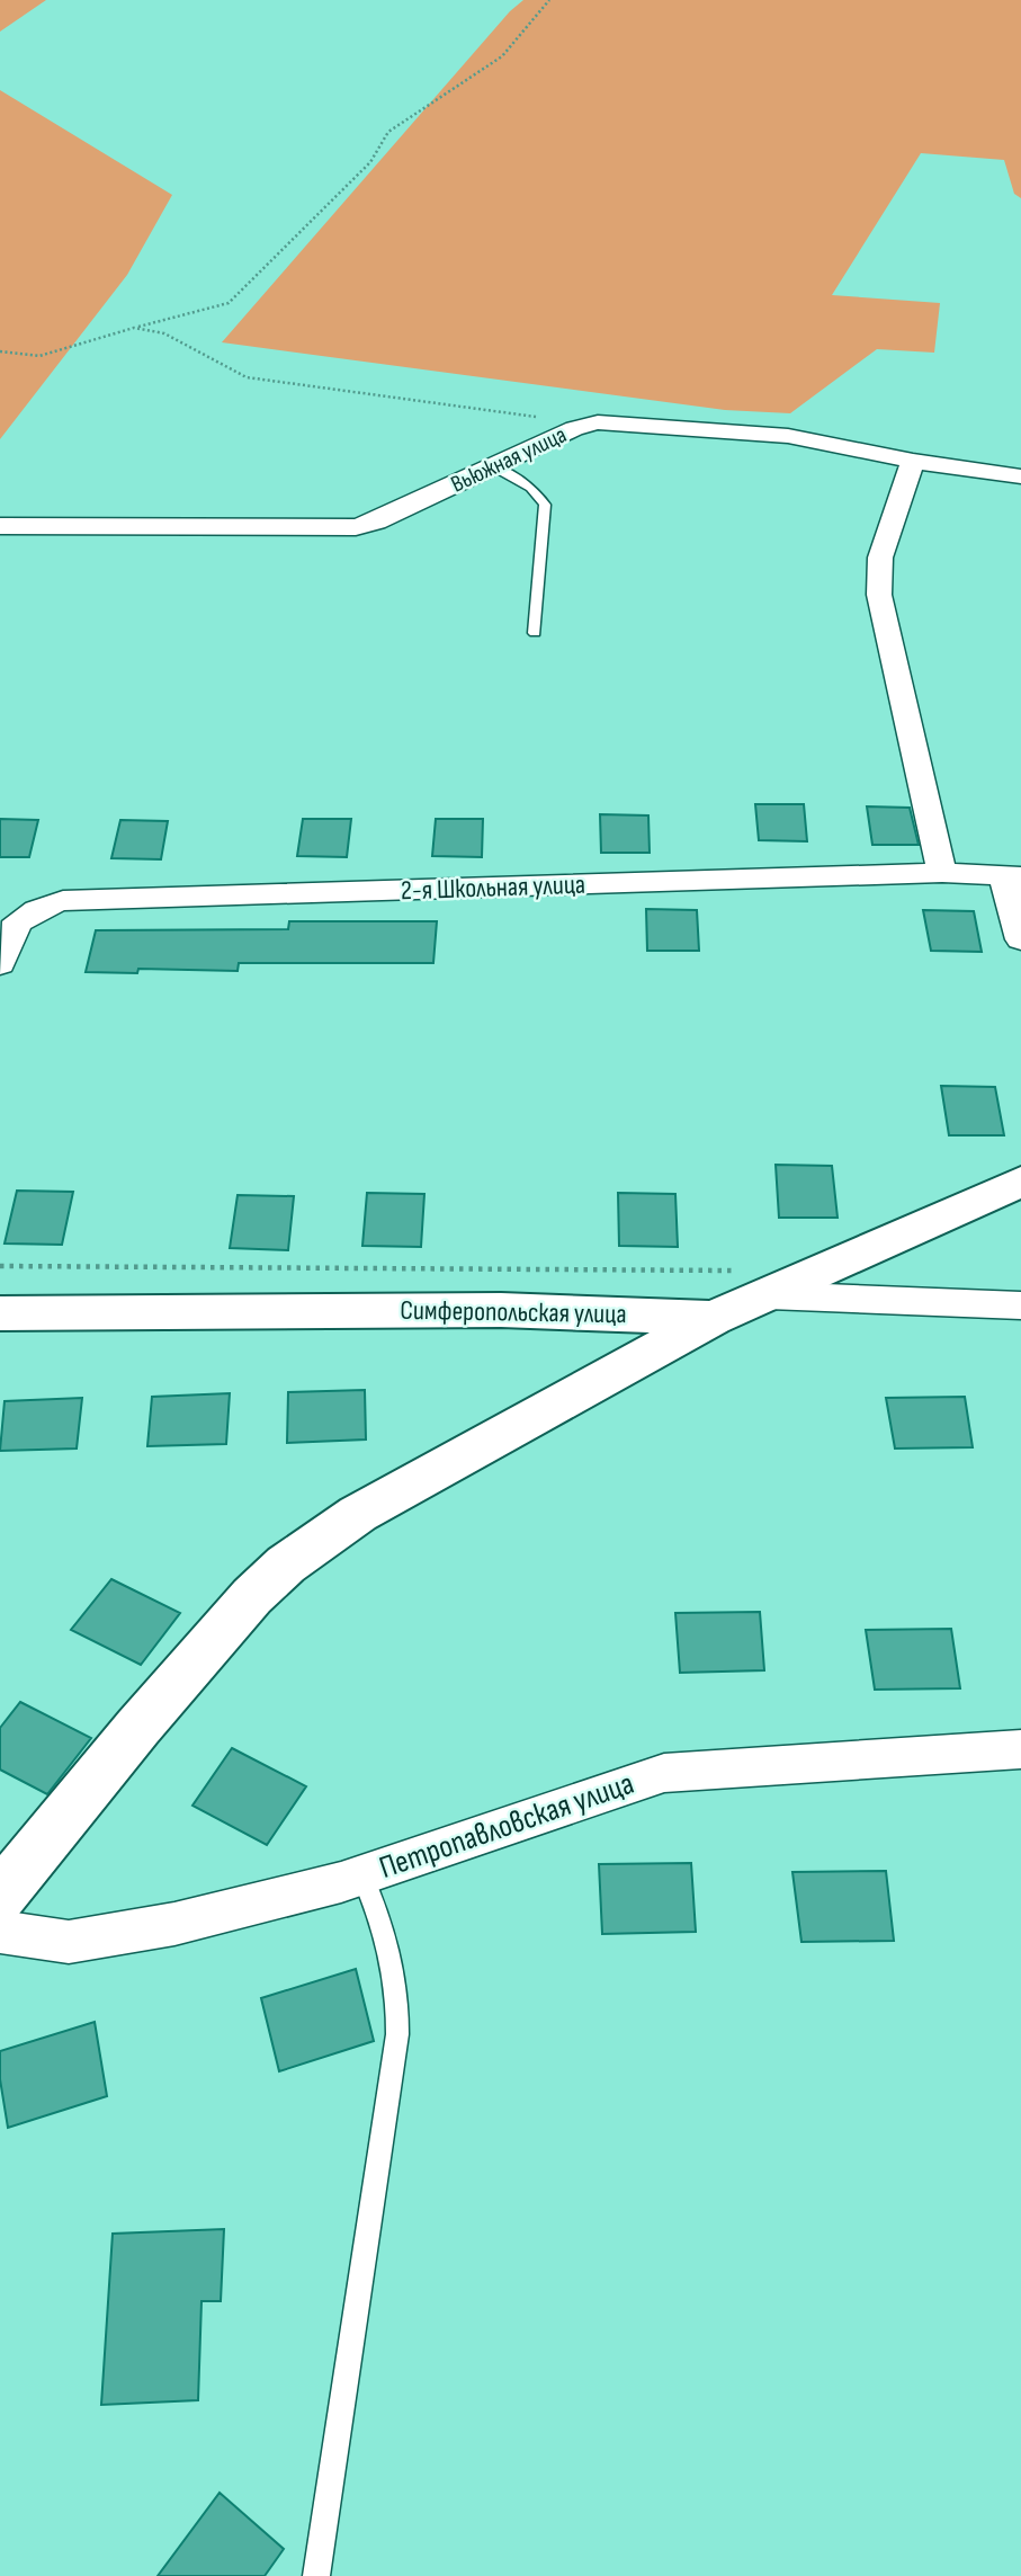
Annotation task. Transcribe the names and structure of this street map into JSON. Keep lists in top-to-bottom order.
{
  "streets": {
    "street": [
      "Вьюжная улица",
      "2-я Школьная улица",
      "Симферопольская улица",
      "Петропавловская улица"
    ]
  }
}
